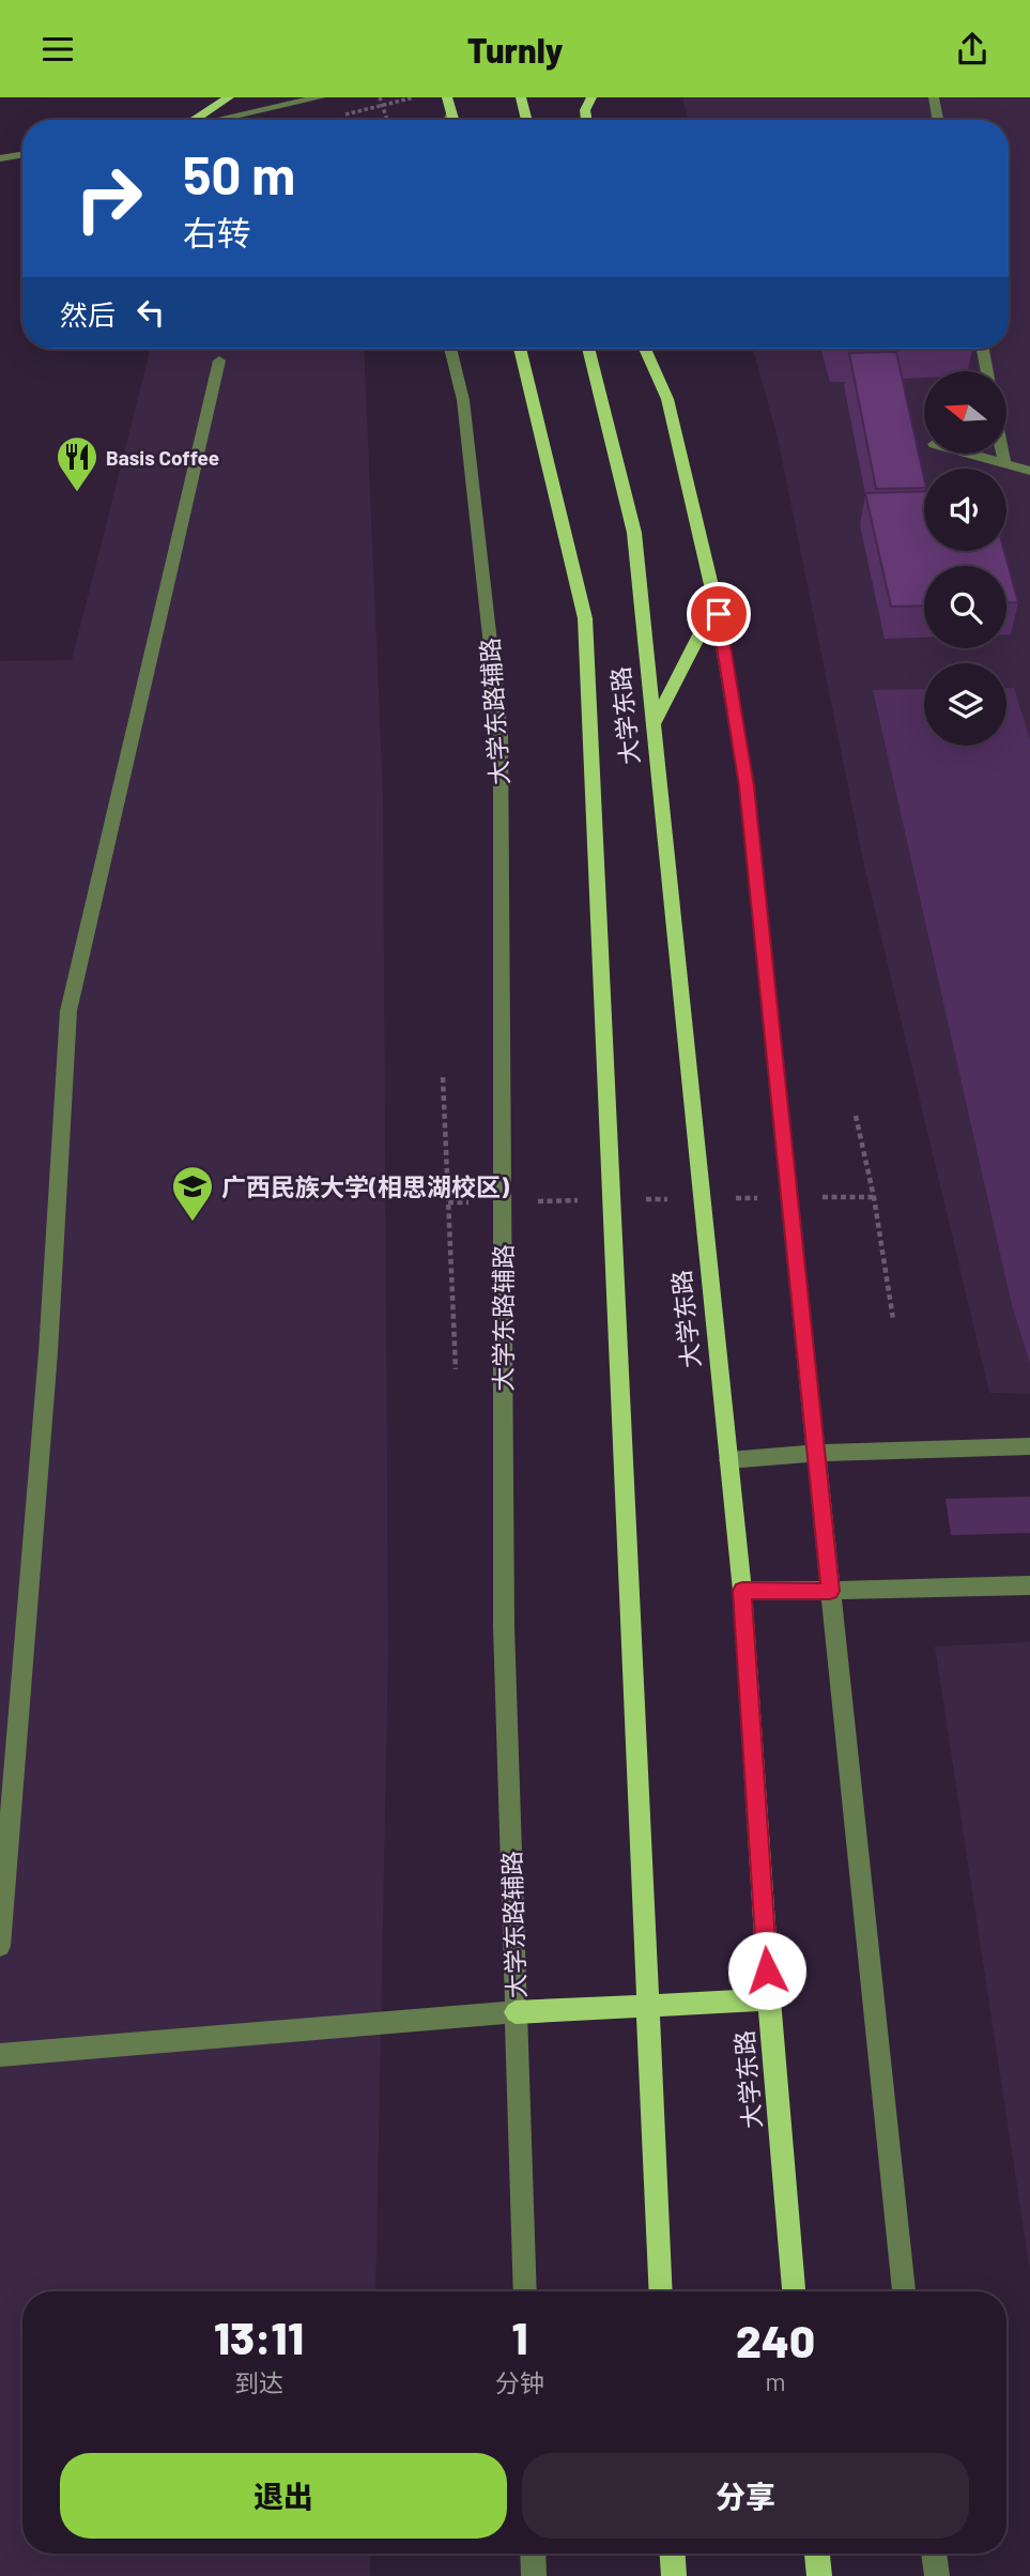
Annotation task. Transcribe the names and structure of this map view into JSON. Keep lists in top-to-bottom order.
{
  "streets": {
    "main road": ["大学东路"],
    "street": ["大学东路辅路"]
  },
  "places": {
    "restaurant": ["Basis Coffee"],
    "school or university": ["广西民族大学(相思湖校区)"]
  },
  "north": "left",
  "page": {
    "header": "Turnly",
    "turn": ["50 m", "右转"],
    "then": "然后",
    "eta": [
      "13:11",
      "到达",
      "1",
      "分钟",
      "240",
      "m"
    ],
    "buttons": ["退出", "分享"]
  }
}
